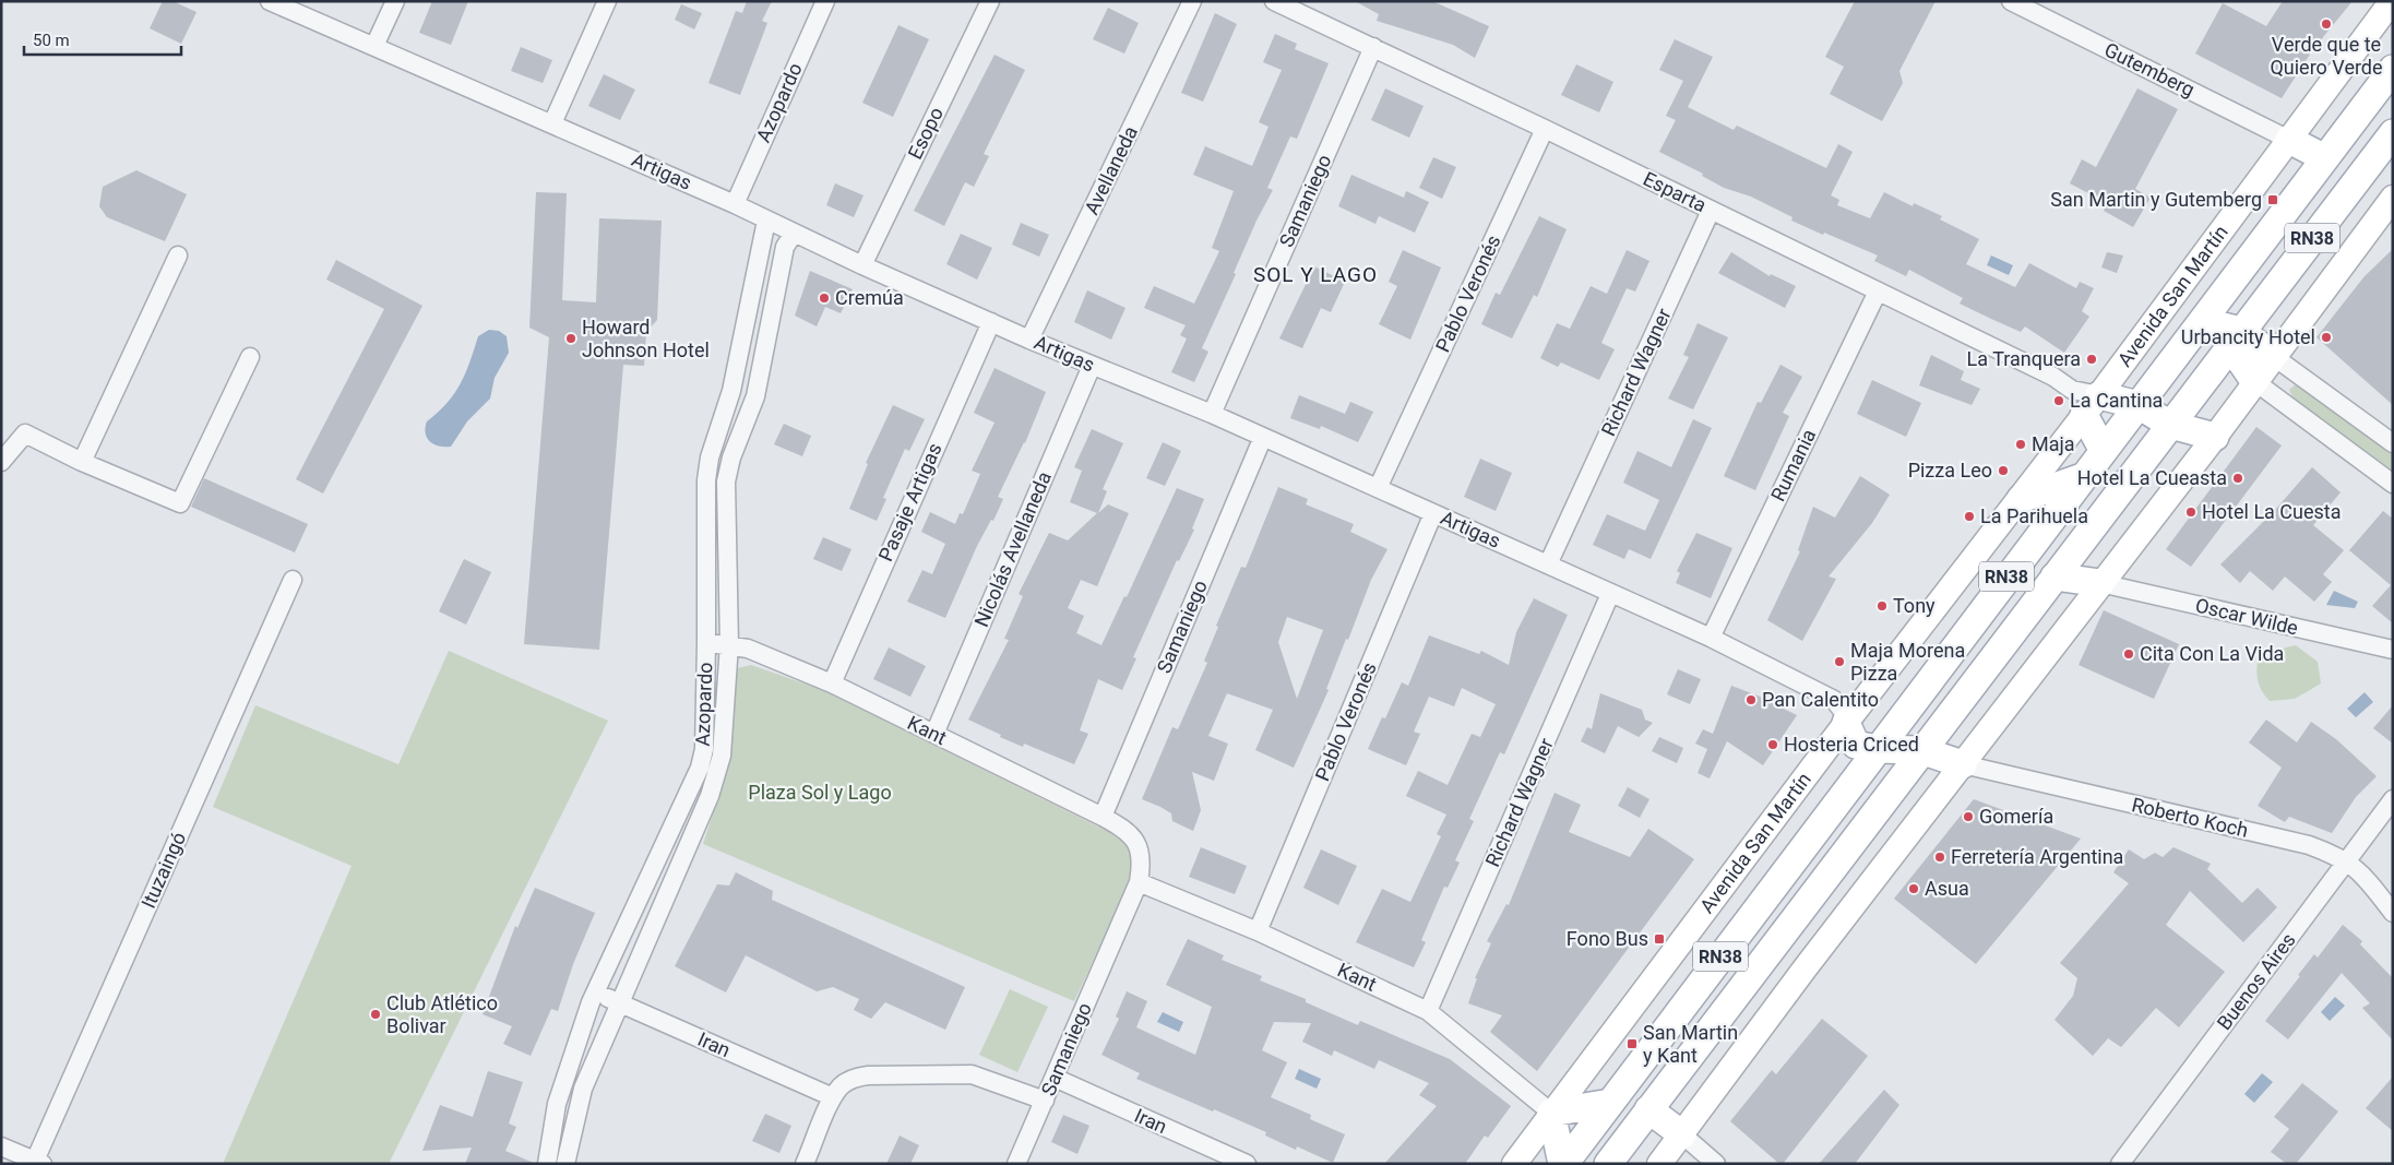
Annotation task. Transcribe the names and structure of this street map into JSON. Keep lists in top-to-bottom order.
{
  "streets": {
    "main road": ["RN38", "Avenida San Martín"],
    "street": [
      "Gutemberg",
      "Azopardo",
      "Esopo",
      "Avellaneda",
      "Artigas",
      "Esparta",
      "Samaniego",
      "Pablo Veronés",
      "Richard Wagner",
      "Rumania",
      "Pasaje Artigas",
      "Nicolás Avellaneda",
      "Oscar Wilde",
      "Kant",
      "Roberto Koch",
      "Ituzaingó",
      "Buenos Aires",
      "Iran"
    ]
  },
  "crossings": [
    ["Gutemberg", "Avenida San Martín"],
    ["Azopardo", "Artigas"],
    ["Azopardo", "Kant"],
    ["Azopardo", "Iran"],
    ["Esopo", "Artigas"],
    ["Avellaneda", "Artigas"],
    ["Artigas", "Samaniego"],
    ["Artigas", "RN38"],
    ["Artigas", "Pablo Veronés"],
    ["Artigas", "Avenida San Martín"],
    ["Artigas", "Richard Wagner"],
    ["Artigas", "Rumania"],
    ["Artigas", "Pasaje Artigas"],
    ["Artigas", "Nicolás Avellaneda"],
    ["Esparta", "Samaniego"],
    ["Esparta", "Pablo Veronés"],
    ["Esparta", "Avenida San Martín"],
    ["Esparta", "Richard Wagner"],
    ["Esparta", "Rumania"],
    ["Samaniego", "Kant"],
    ["Samaniego", "Iran"],
    ["RN38", "Avenida San Martín"],
    ["Pablo Veronés", "Kant"],
    ["Avenida San Martín", "Kant"],
    ["Richard Wagner", "Kant"],
    ["Pasaje Artigas", "Kant"],
    ["Nicolás Avellaneda", "Kant"],
    ["Roberto Koch", "Buenos Aires"]
  ],
  "districts": ["SOL Y LAGO"],
  "parks": ["Plaza Sol y Lago"],
  "places": {
    "other": [
      "Verde que te Quiero Verde",
      "Cremúa",
      "Urbancity Hotel",
      "Howard Johnson Hotel",
      "La Tranquera",
      "La Cantina",
      "Maja",
      "Pizza Leo",
      "Hotel La Cueasta",
      "Hotel La Cuesta",
      "La Parihuela",
      "Tony",
      "Cita Con La Vida",
      "Maja Morena Pizza",
      "Pan Calentito",
      "Hosteria Criced",
      "Gomería",
      "Ferretería Argentina",
      "Asua",
      "Club Atlético Bolivar"
    ],
    "transit": ["San Martin y Gutemberg", "Fono Bus", "San Martin y Kant"]
  },
  "scale_bar": "50 m"
}
